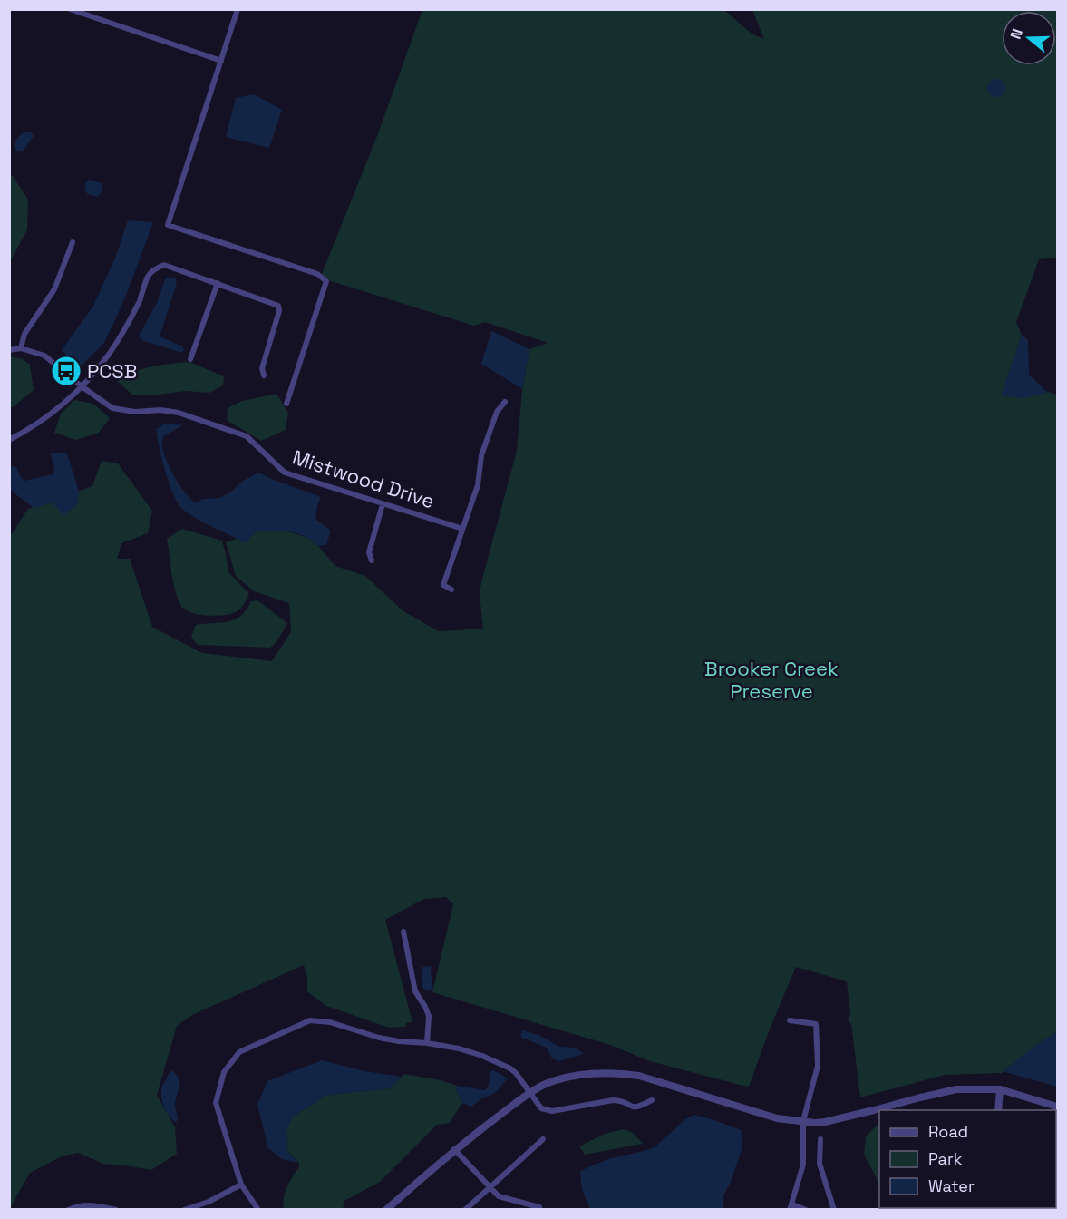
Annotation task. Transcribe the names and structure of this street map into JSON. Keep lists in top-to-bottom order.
{
  "streets": {
    "street": ["Mistwood Drive"]
  },
  "parks": ["Brooker Creek Preserve"],
  "places": {
    "bus stop": ["PCSB"]
  },
  "legend": ["Road", "Park", "Water"],
  "north": "left"
}
